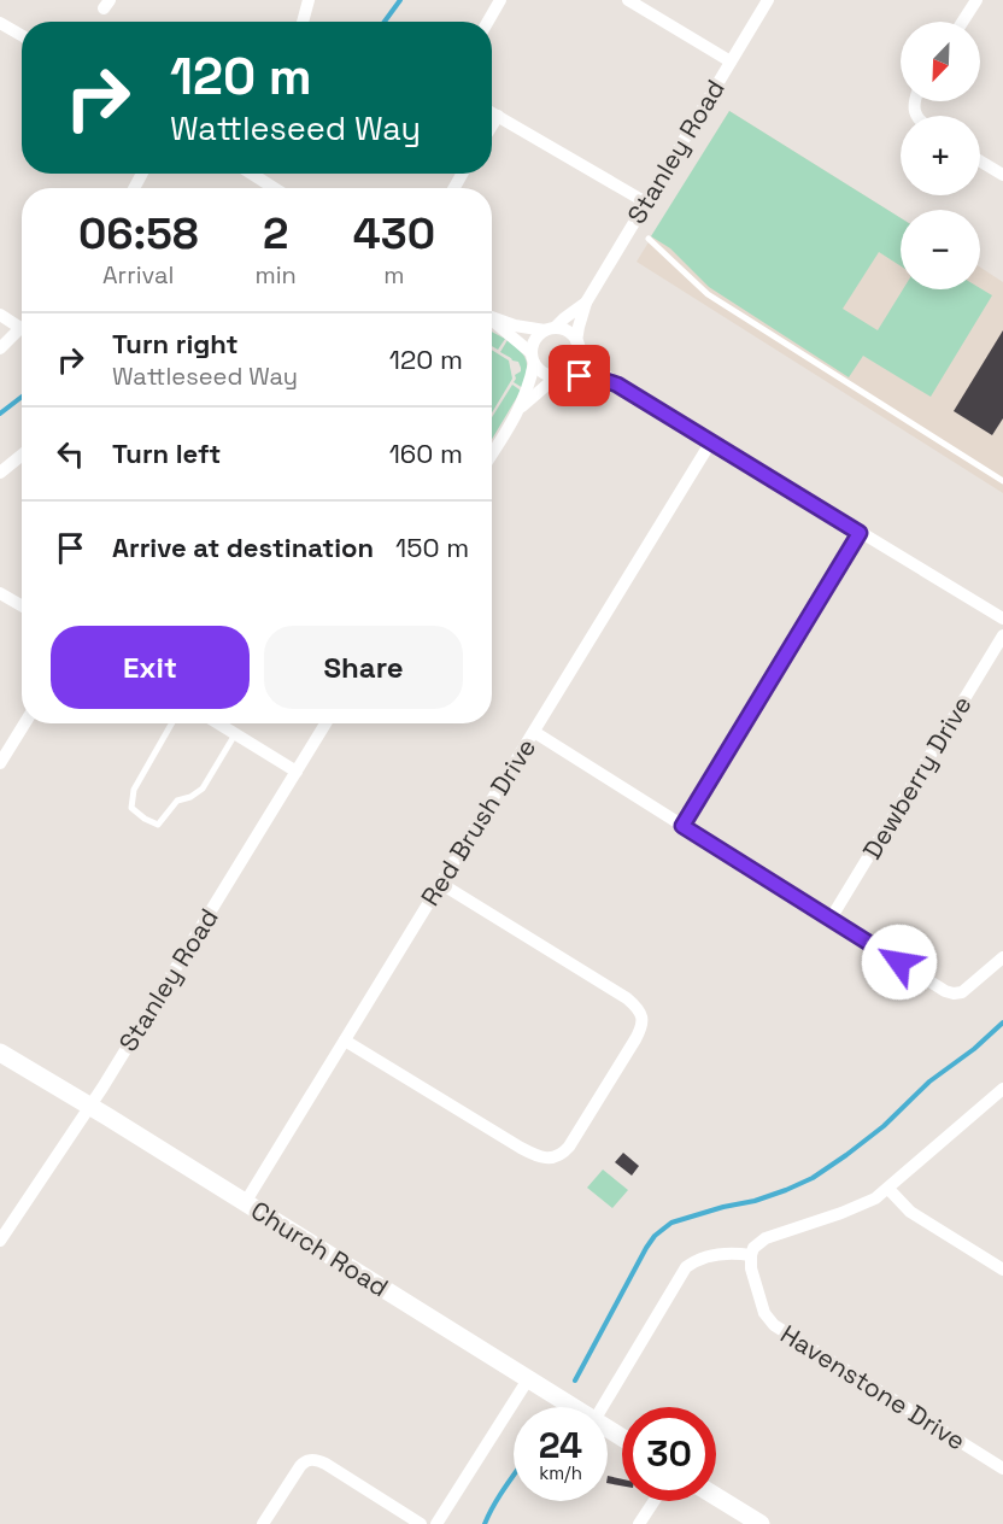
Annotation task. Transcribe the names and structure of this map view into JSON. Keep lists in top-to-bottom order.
{
  "streets": {
    "main road": ["Church Road"],
    "street": [
      "Stanley Road",
      "Dewberry Drive",
      "Red Brush Drive",
      "Havenstone Drive"
    ]
  },
  "crossings": [
    ["Stanley Road", "Church Road"],
    ["Red Brush Drive", "Church Road"]
  ],
  "north": "bottom left",
  "page": {
    "map_buttons": ["+", "−"],
    "turn": ["120 m", "Wattleseed Way"],
    "eta": [
      "06:58",
      "Arrival",
      "2",
      "min",
      "430",
      "m"
    ],
    "list": [
      {
        "name": "Turn right",
        "note": "Wattleseed Way",
        "value": "120 m"
      },
      {
        "name": "Turn left",
        "value": "160 m"
      },
      {
        "name": "Arrive at destination",
        "value": "150 m"
      }
    ],
    "buttons": ["Exit", "Share"],
    "speed": "24 km/h",
    "limit": "30"
  }
}
